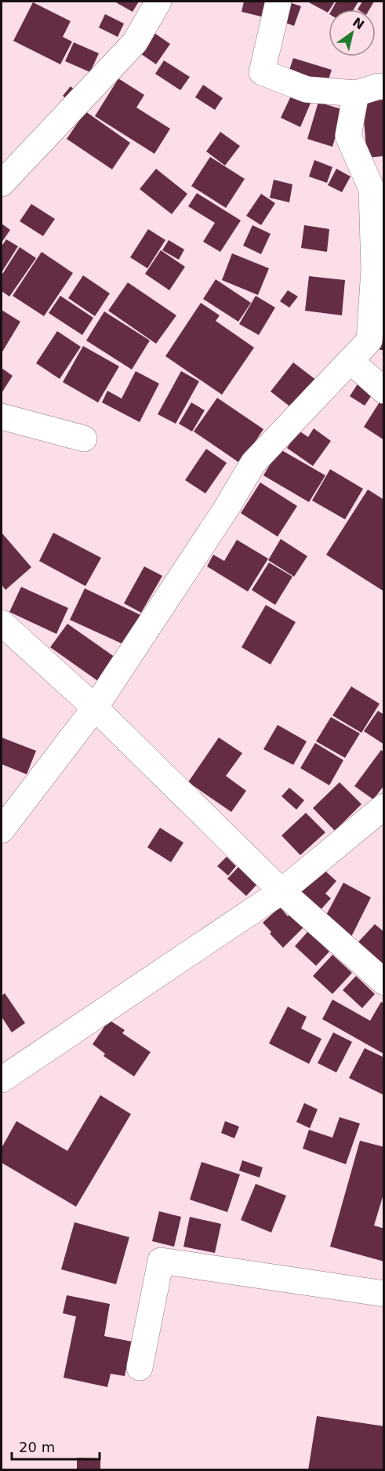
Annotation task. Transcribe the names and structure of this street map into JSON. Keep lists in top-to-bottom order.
{
  "scale_bar": "20 m",
  "north": "top right"
}
